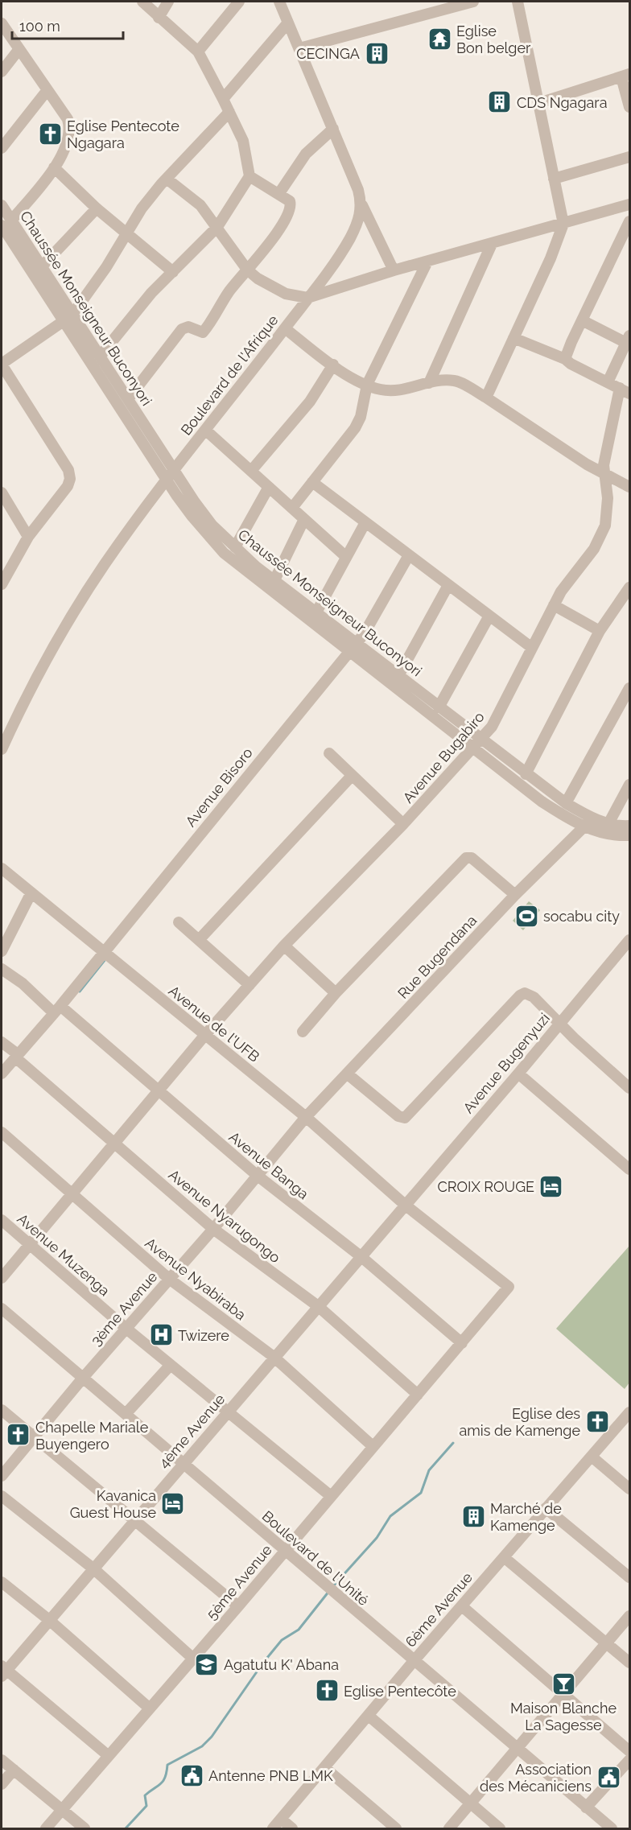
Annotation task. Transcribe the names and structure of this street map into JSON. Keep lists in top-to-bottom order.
{
  "streets": {
    "street": [
      "Chaussée Monseigneur Buconyori",
      "Boulevard de l'Afrique",
      "Avenue Bugabiro",
      "Avenue Bisoro",
      "Rue Bugendana",
      "Avenue de l'UFB",
      "Avenue Bugenyuzi",
      "Avenue Banga",
      "Avenue Nyarugongo",
      "Avenue Muzenga",
      "Avenue Nyabiraba",
      "3ème Avenue",
      "4ème Avenue",
      "Boulevard de l'Unité",
      "5ème Avenue",
      "6ème Avenue"
    ]
  },
  "crossings": [
    ["Chaussée Monseigneur Buconyori", "Boulevard de l'Afrique"],
    ["Chaussée Monseigneur Buconyori", "Avenue Bugabiro"],
    ["Chaussée Monseigneur Buconyori", "Avenue Bisoro"],
    ["Chaussée Monseigneur Buconyori", "Rue Bugendana"],
    ["Avenue Bugabiro", "Avenue de l'UFB"],
    ["Avenue Bugabiro", "Avenue Banga"],
    ["Avenue Bugabiro", "Avenue Nyarugongo"],
    ["Avenue Bugabiro", "Avenue Muzenga"],
    ["Avenue Bugabiro", "Avenue Nyabiraba"],
    ["Avenue Bisoro", "Avenue de l'UFB"],
    ["Avenue Bisoro", "Avenue Banga"],
    ["Avenue Bisoro", "Avenue Nyarugongo"],
    ["Rue Bugendana", "Avenue de l'UFB"],
    ["Rue Bugendana", "3ème Avenue"],
    ["Avenue de l'UFB", "Avenue Bugenyuzi"],
    ["Avenue de l'UFB", "3ème Avenue"],
    ["Avenue de l'UFB", "4ème Avenue"],
    ["Avenue de l'UFB", "5ème Avenue"],
    ["Avenue Bugenyuzi", "4ème Avenue"],
    ["Avenue Banga", "3ème Avenue"],
    ["Avenue Banga", "4ème Avenue"],
    ["Avenue Banga", "5ème Avenue"],
    ["Avenue Nyarugongo", "3ème Avenue"],
    ["Avenue Nyarugongo", "4ème Avenue"],
    ["Avenue Nyarugongo", "5ème Avenue"],
    ["Avenue Muzenga", "3ème Avenue"],
    ["Avenue Muzenga", "4ème Avenue"],
    ["Avenue Muzenga", "5ème Avenue"],
    ["Avenue Nyabiraba", "3ème Avenue"],
    ["Avenue Nyabiraba", "4ème Avenue"],
    ["Avenue Nyabiraba", "5ème Avenue"],
    ["3ème Avenue", "Boulevard de l'Unité"],
    ["4ème Avenue", "Boulevard de l'Unité"],
    ["Boulevard de l'Unité", "5ème Avenue"],
    ["Boulevard de l'Unité", "6ème Avenue"]
  ],
  "places": {
    "temple": ["Eglise Bon belger"],
    "building": ["CECINGA", "CDS Ngagara", "Marché de Kamenge"],
    "church": [
      "Eglise Pentecote Ngagara",
      "Eglise des amis de Kamenge",
      "Chapelle Mariale Buyengero",
      "Eglise Pentecôte"
    ],
    "sports": ["socabu city"],
    "hotel": ["CROIX ROUGE", "Kavanica Guest House"],
    "hospital": ["Twizere"],
    "school or university": ["Agatutu K' Abana"],
    "bar": ["Maison Blanche La Sagesse"],
    "public building": ["Antenne PNB LMK", "Association des Mécaniciens"]
  },
  "scale_bar": "100 m"
}
